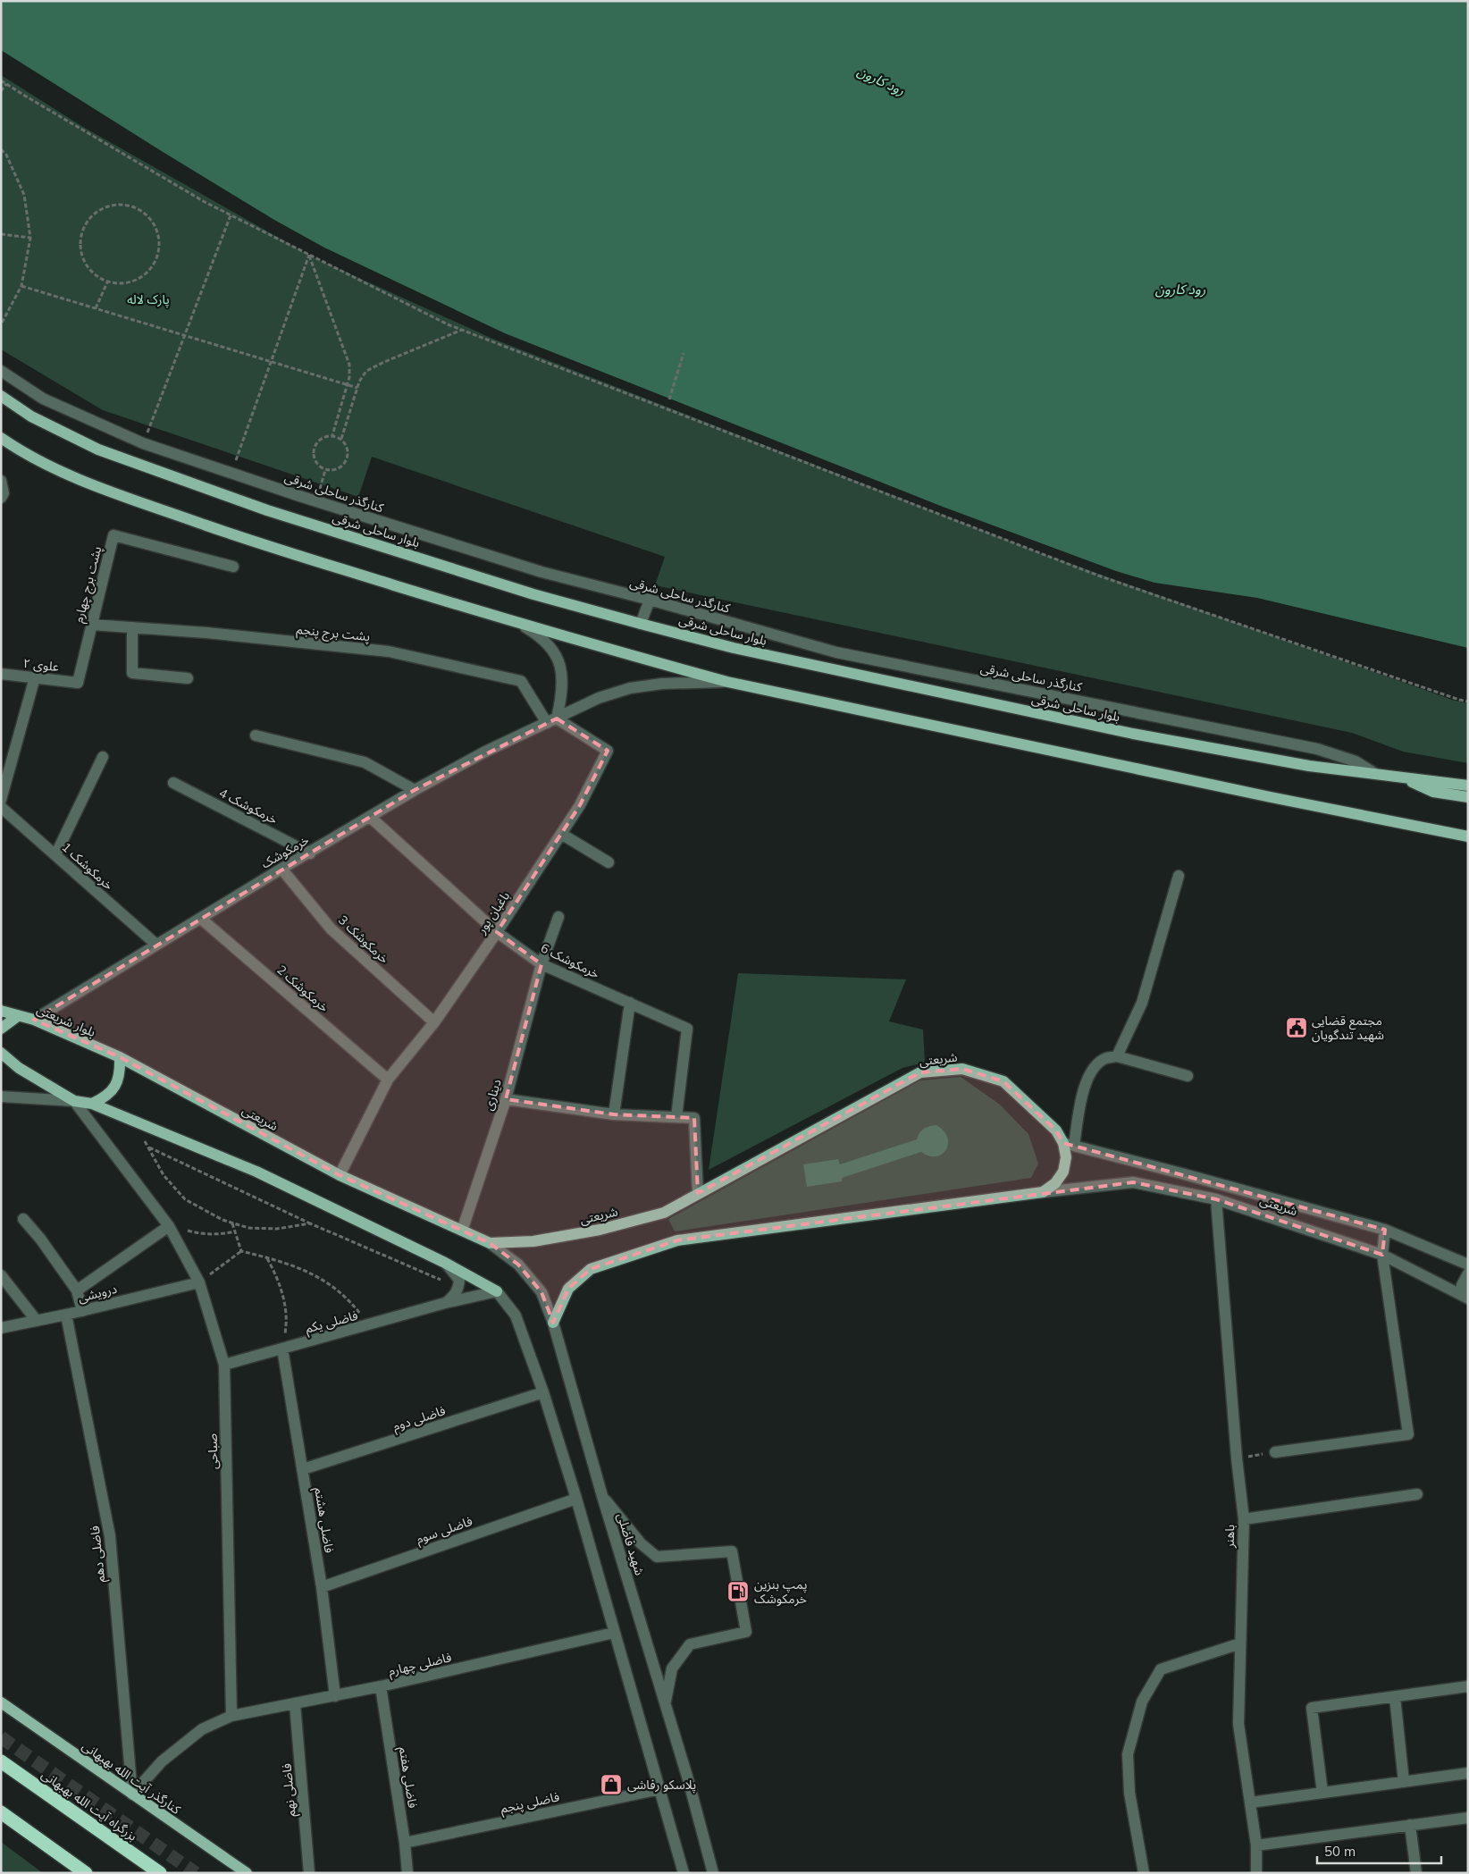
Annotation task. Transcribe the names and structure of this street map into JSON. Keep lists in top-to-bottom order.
{
  "streets": {
    "highway": ["بزرگراه آیت الله بهبهانی"],
    "main road": [
      "بلوار ساحلی شرقی",
      "بلوار شریعتی",
      "شریعتی",
      "کنارگذر آیت الله بهبهانی"
    ],
    "street": [
      "کنارگذر ساحلی شرقی",
      "پشت برج چهارم",
      "پشت برج پنجم",
      "علوی ۲",
      "خرمکوشک 4",
      "خرمکوشک",
      "خرمکوشک 1",
      "باغبان پور",
      "خرمکوشک 3",
      "خرمکوشک 6",
      "خرمکوشک 2",
      "دیناری",
      "درویشی",
      "فاضلی یکم",
      "فاضلی دوم",
      "صباحی",
      "فاضلی هشتم",
      "فاضلی سوم",
      "باهنر",
      "شهید فاضلی",
      "فاضلی دهم",
      "فاضلی چهارم",
      "فاضلی هفتم",
      "فاضلی نهم",
      "فاضلی پنجم"
    ]
  },
  "crossings": [
    ["کنارگذر ساحلی شرقی", "بلوار ساحلی شرقی"],
    ["پشت برج چهارم", "پشت برج پنجم"],
    ["پشت برج چهارم", "علوی ۲"],
    ["پشت برج پنجم", "خرمکوشک"],
    ["پشت برج پنجم", "باغبان پور"],
    ["خرمکوشک 4", "خرمکوشک"],
    ["خرمکوشک", "خرمکوشک 1"],
    ["خرمکوشک", "باغبان پور"],
    ["خرمکوشک", "خرمکوشک 3"],
    ["خرمکوشک", "خرمکوشک 6"],
    ["خرمکوشک", "خرمکوشک 2"],
    ["خرمکوشک", "بلوار شریعتی"],
    ["باغبان پور", "خرمکوشک 3"],
    ["باغبان پور", "خرمکوشک 6"],
    ["باغبان پور", "خرمکوشک 2"],
    ["باغبان پور", "شریعتی"],
    ["خرمکوشک 6", "دیناری"],
    ["بلوار شریعتی", "شریعتی"],
    ["شریعتی", "دیناری"],
    ["شریعتی", "باهنر"],
    ["شریعتی", "شهید فاضلی"],
    ["درویشی", "صباحی"],
    ["درویشی", "فاضلی دهم"],
    ["فاضلی یکم", "صباحی"],
    ["فاضلی یکم", "فاضلی هشتم"],
    ["فاضلی دوم", "فاضلی هشتم"],
    ["صباحی", "فاضلی چهارم"],
    ["فاضلی هشتم", "فاضلی سوم"],
    ["فاضلی هشتم", "فاضلی چهارم"],
    ["فاضلی دهم", "کنارگذر آیت الله بهبهانی"],
    ["فاضلی چهارم", "فاضلی هفتم"],
    ["فاضلی چهارم", "فاضلی نهم"],
    ["فاضلی هفتم", "فاضلی پنجم"]
  ],
  "water": ["رود کارون"],
  "parks": ["پارک لاله"],
  "places": {
    "public building": ["مجتمع قضایی شهید تندگویان"],
    "fuel station": ["پمپ بنزین خرمکوشک"],
    "shop": ["پلاسکو رفاشی"]
  },
  "scale_bar": "50 m"
}
